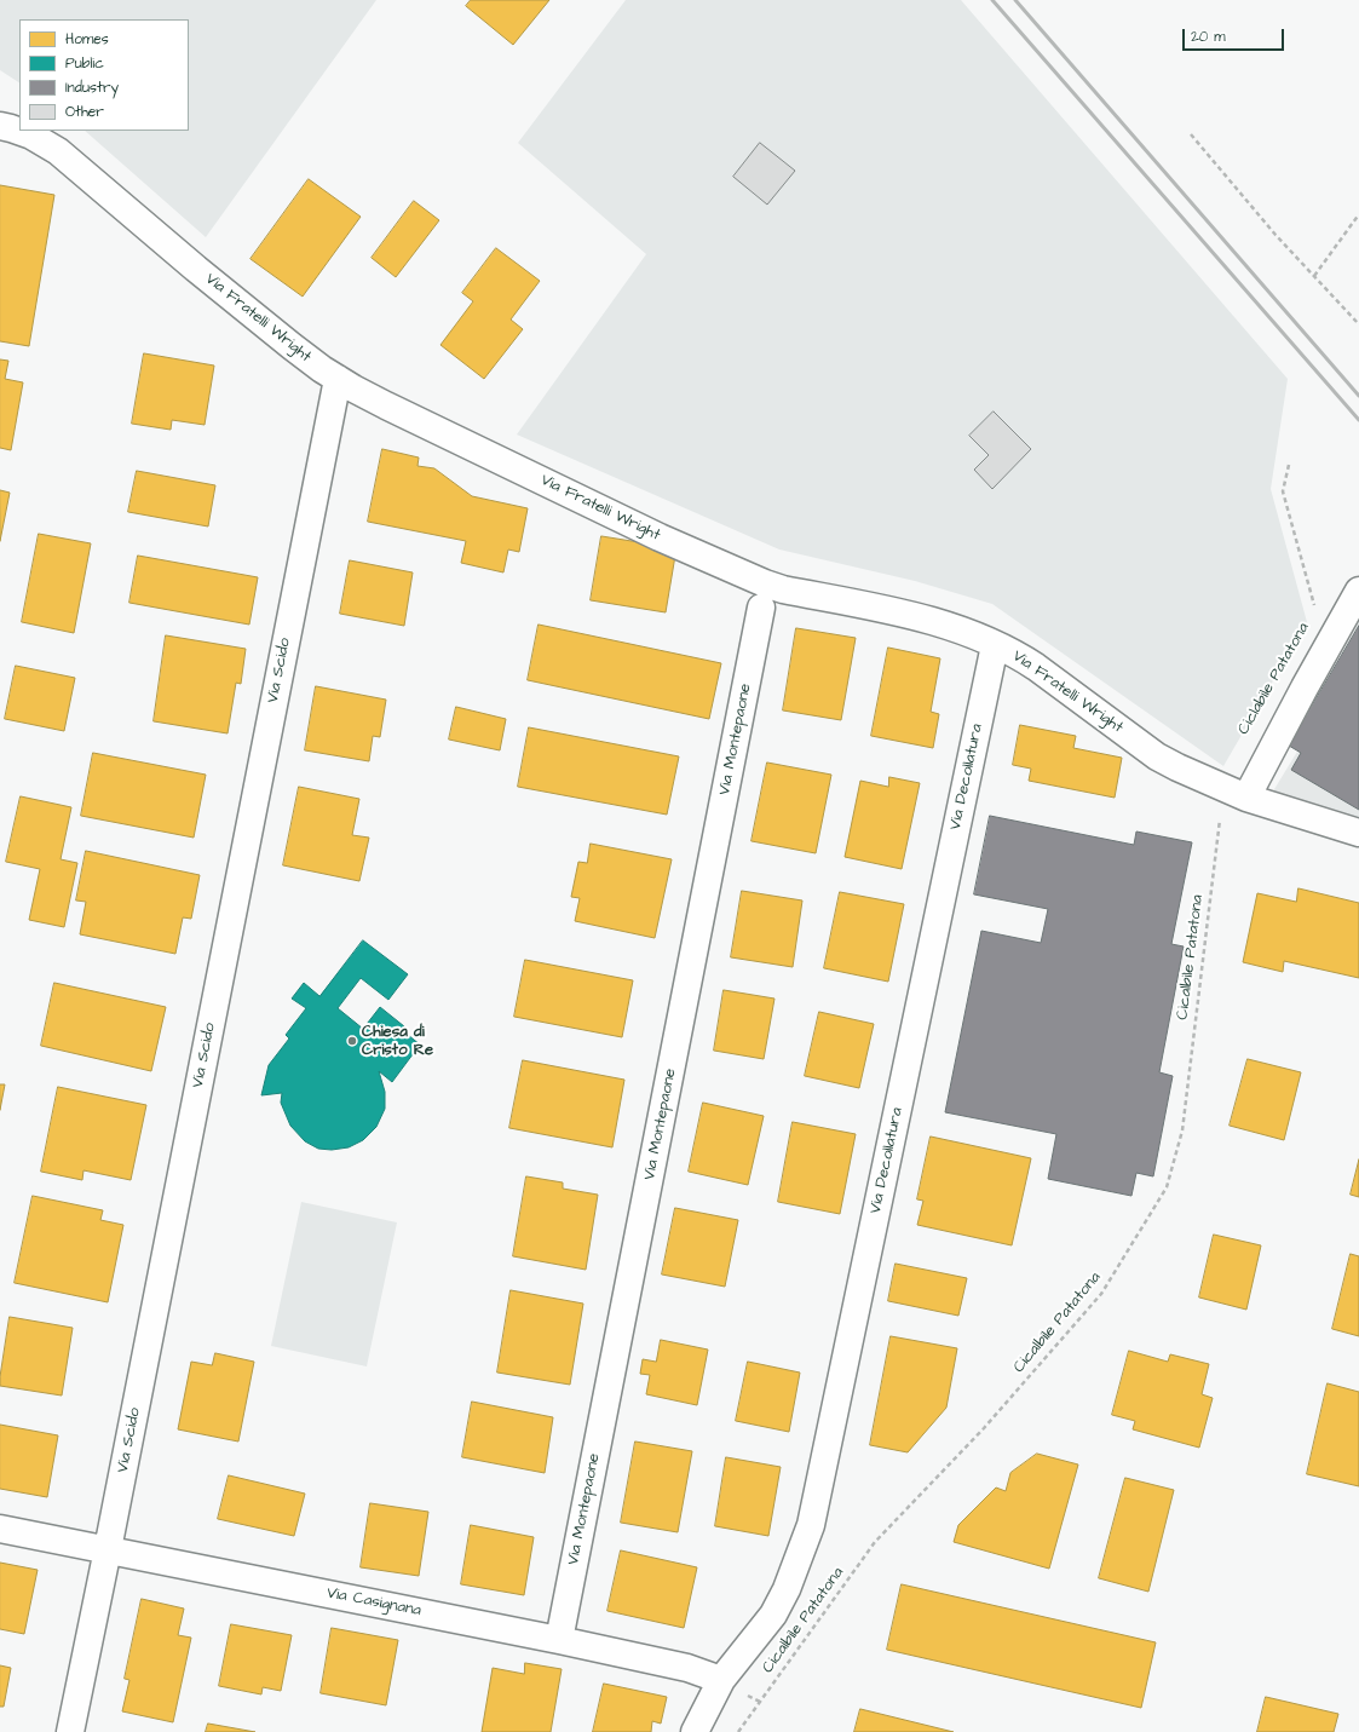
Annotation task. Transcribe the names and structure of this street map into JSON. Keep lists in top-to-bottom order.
{
  "streets": {
    "street": [
      "Via Fratelli Wright",
      "Via Scido",
      "Via Montepaone",
      "Via Decollatura",
      "Via Casignana"
    ],
    "path": ["Ciclabile Patatona", "Cicalbile Patatona"]
  },
  "crossings": [
    ["Via Fratelli Wright", "Via Scido"],
    ["Via Fratelli Wright", "Via Decollatura"],
    ["Via Fratelli Wright", "Cicalbile Patatona"],
    ["Via Scido", "Via Casignana"],
    ["Via Montepaone", "Via Casignana"],
    ["Via Decollatura", "Via Casignana"]
  ],
  "places": ["Chiesa di Cristo Re"],
  "legend": [
    "Homes",
    "Public",
    "Industry",
    "Other"
  ],
  "scale_bar": "20 m"
}
